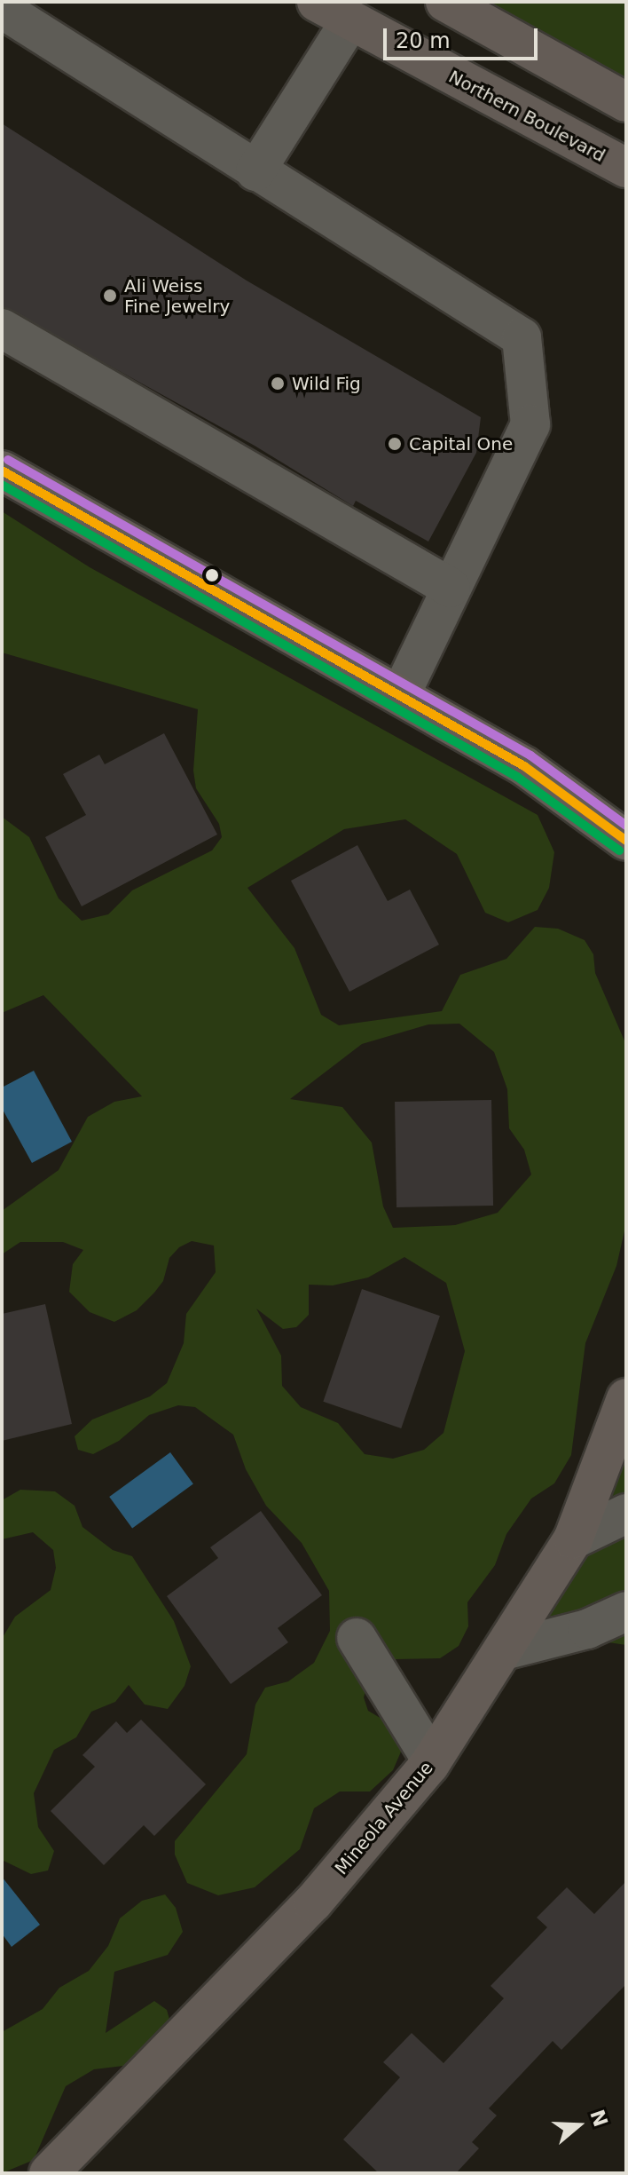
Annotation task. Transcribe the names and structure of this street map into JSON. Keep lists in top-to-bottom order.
{
  "streets": {
    "main road": ["Northern Boulevard", "Mineola Avenue"]
  },
  "places": ["Ali Weiss Fine Jewelry", "Wild Fig", "Capital One"],
  "scale_bar": "20 m",
  "north": "right"
}
